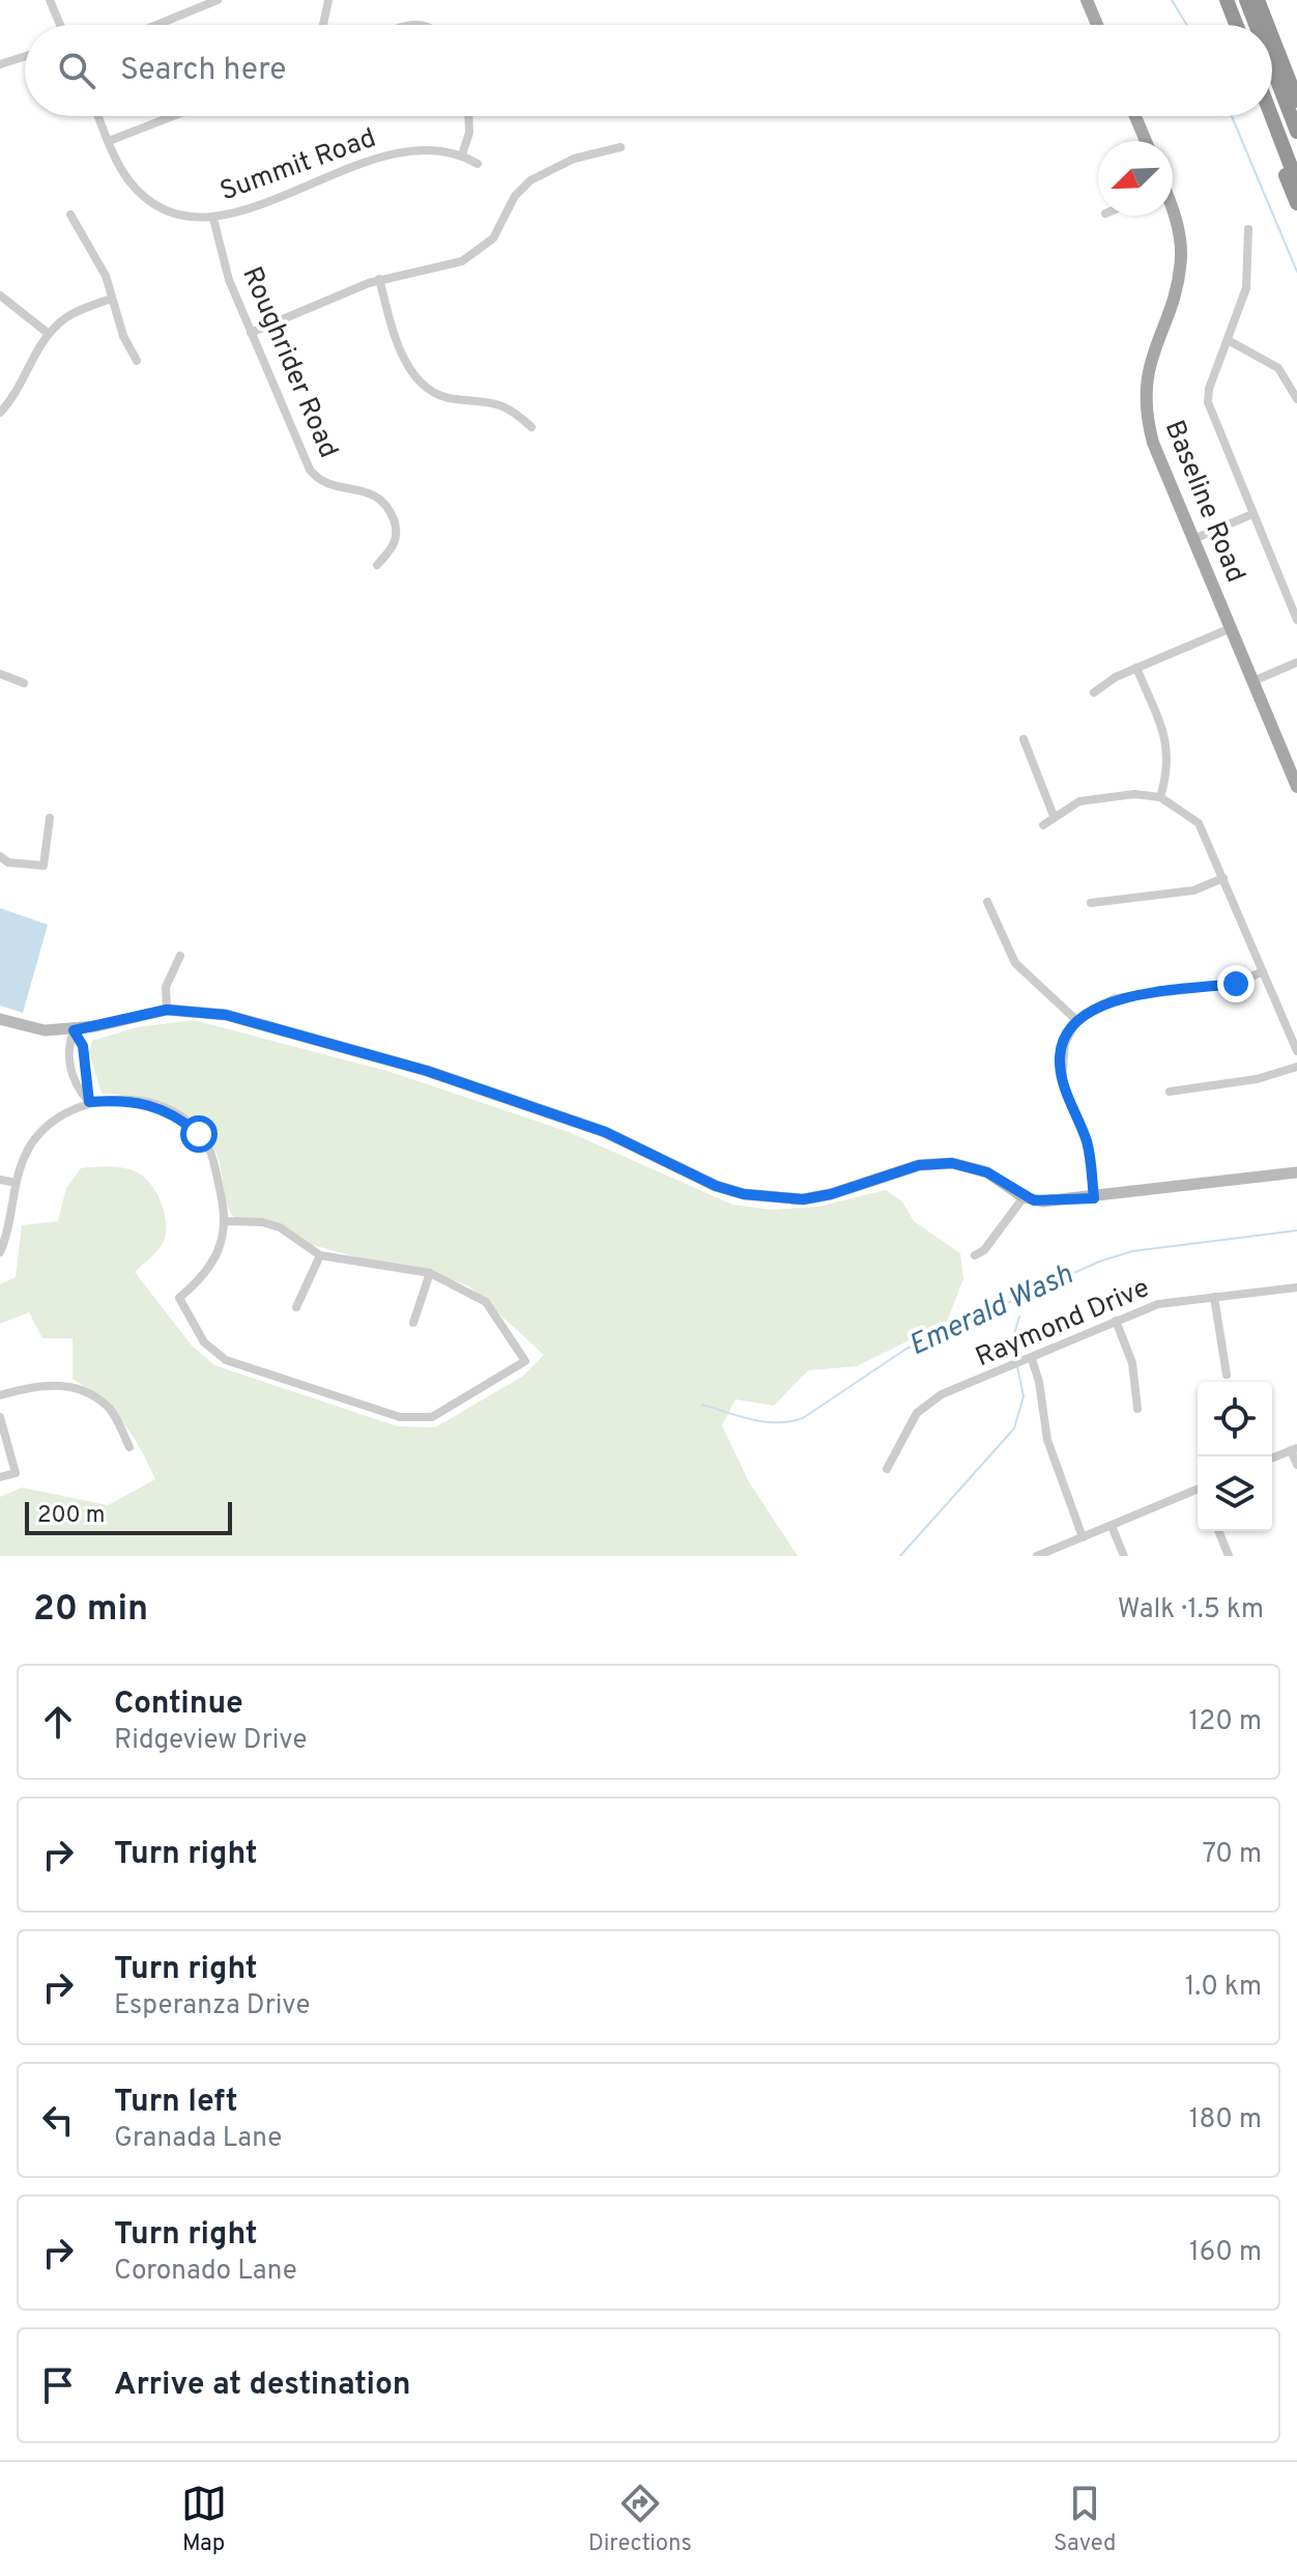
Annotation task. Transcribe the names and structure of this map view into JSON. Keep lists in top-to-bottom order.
{
  "streets": {
    "main road": ["Baseline Road"],
    "street": ["Summit Road", "Roughrider Road", "Raymond Drive"]
  },
  "crossings": [
    ["Summit Road", "Roughrider Road"]
  ],
  "water": ["Emerald Wash"],
  "scale_bar": "200 m",
  "north": "bottom left",
  "page": {
    "search": "Search here",
    "scale": "200 m",
    "heading": ["20 min", "Walk · 1.5 km"],
    "list": [
      ["Continue", "Ridgeview Drive", "120 m"],
      ["Turn right", "70 m"],
      ["Turn right", "Esperanza Drive", "1.0 km"],
      ["Turn left", "Granada Lane", "180 m"],
      ["Turn right", "Coronado Lane", "160 m"],
      "Arrive at destination"
    ],
    "nav": ["Map", "Directions", "Saved"]
  }
}
